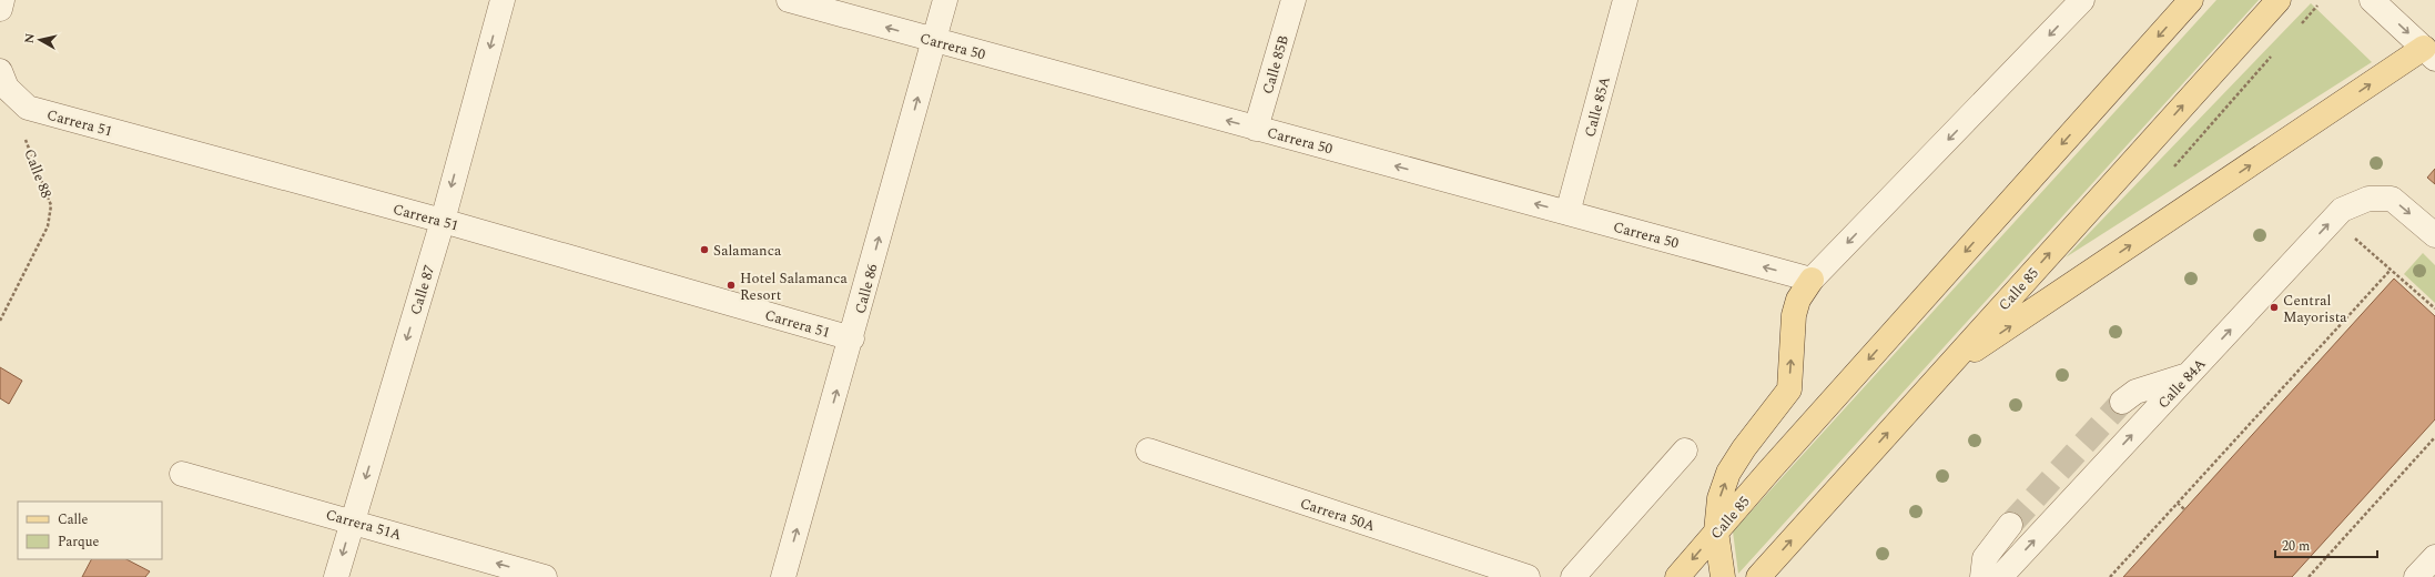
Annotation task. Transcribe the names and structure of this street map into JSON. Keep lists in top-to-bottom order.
{
  "streets": {
    "main road": ["Calle 85"],
    "street": [
      "Carrera 50",
      "Calle 85B",
      "Calle 85A",
      "Carrera 51",
      "Calle 86",
      "Calle 87",
      "Calle 84A",
      "Carrera 50A",
      "Carrera 51A"
    ],
    "path": ["Calle 88"]
  },
  "crossings": [
    ["Carrera 50", "Calle 85B"],
    ["Carrera 50", "Calle 85A"],
    ["Carrera 50", "Calle 86"],
    ["Carrera 51", "Calle 86"],
    ["Carrera 51", "Calle 87"],
    ["Calle 87", "Carrera 51A"]
  ],
  "one_way": [
    "Carrera 50",
    "Calle 86",
    "Calle 87",
    "Calle 84A",
    "Carrera 51A"
  ],
  "places": ["Salamanca", "Hotel Salamanca Resort", "Central Mayorista"],
  "legend": ["Calle", "Parque"],
  "scale_bar": "20 m",
  "north": "left"
}
